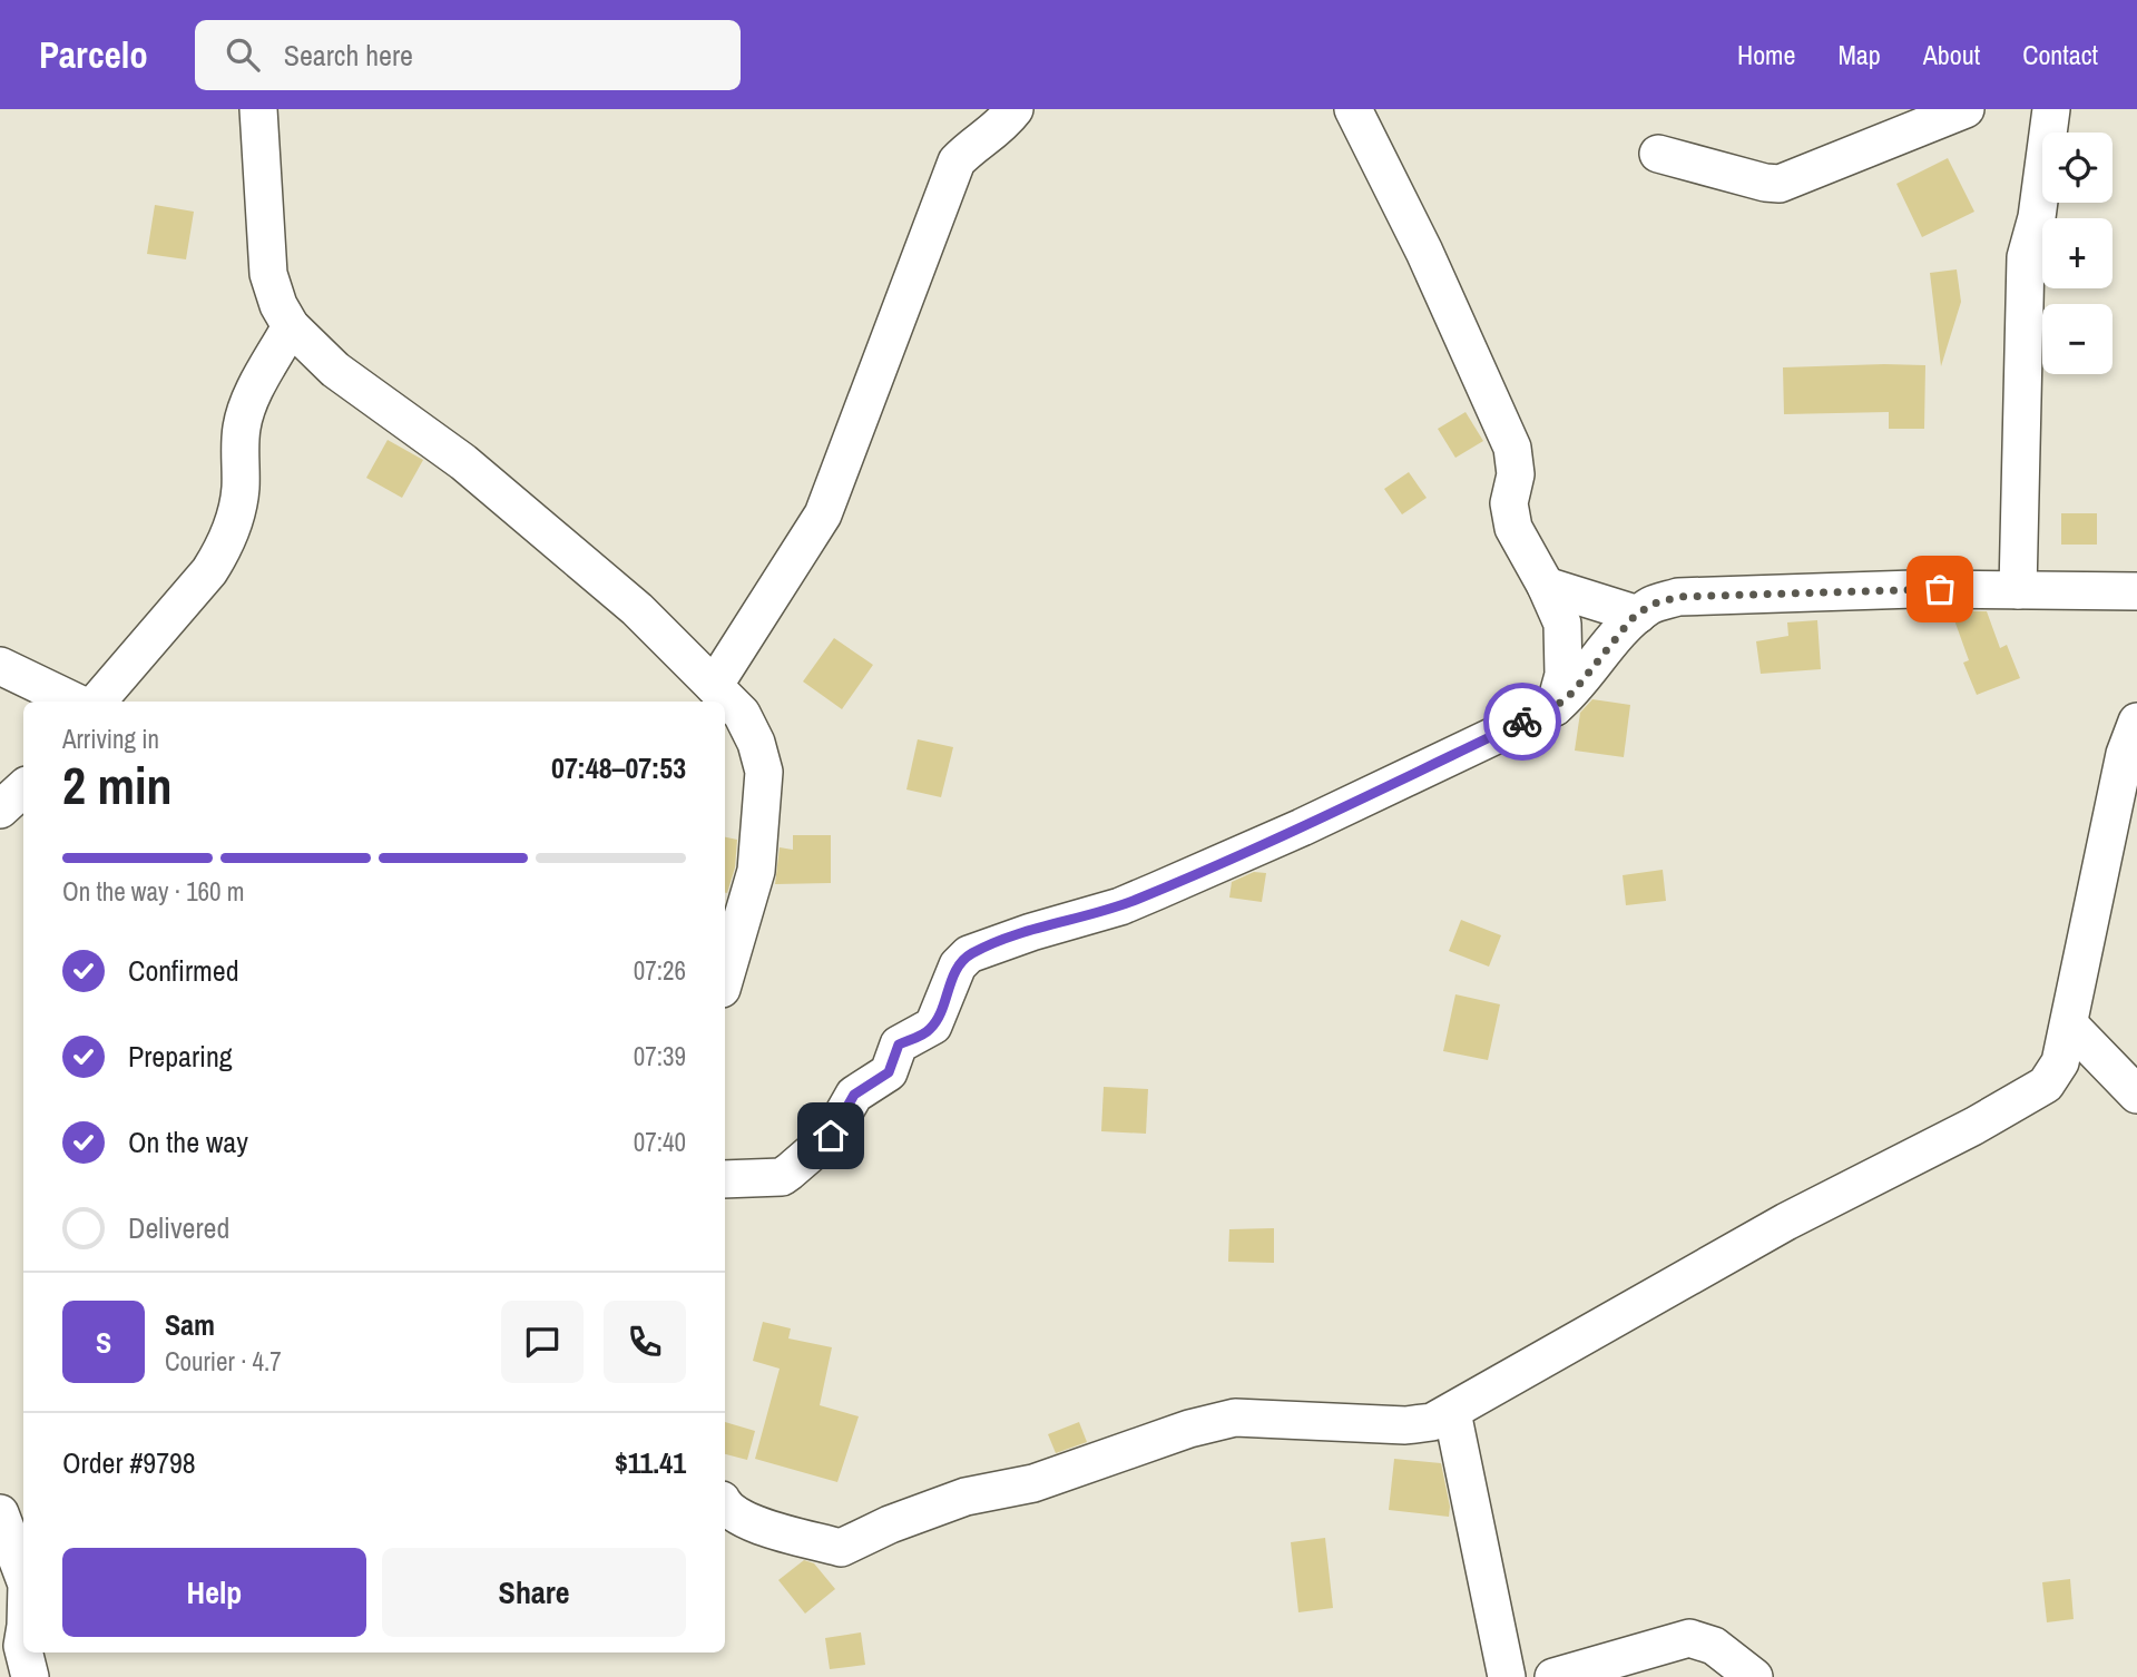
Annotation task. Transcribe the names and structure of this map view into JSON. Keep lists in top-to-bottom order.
{
  "page": {
    "header": "Parcelo",
    "search": "Search here",
    "nav": [
      "Home",
      "Map",
      "About",
      "Contact"
    ],
    "map_buttons": ["+", "−"],
    "heading": ["2 min", "Arriving in", "07:48–07:53"],
    "panel": [
      "Sam",
      "Courier · 4.7",
      "Order #9798",
      "$11.41"
    ],
    "bar": "On the way · 160 m",
    "list": [
      ["Confirmed", "07:26"],
      ["Preparing", "07:39"],
      ["On the way", "07:40"],
      "Delivered"
    ],
    "round": "S",
    "buttons": ["Help", "Share"]
  }
}
